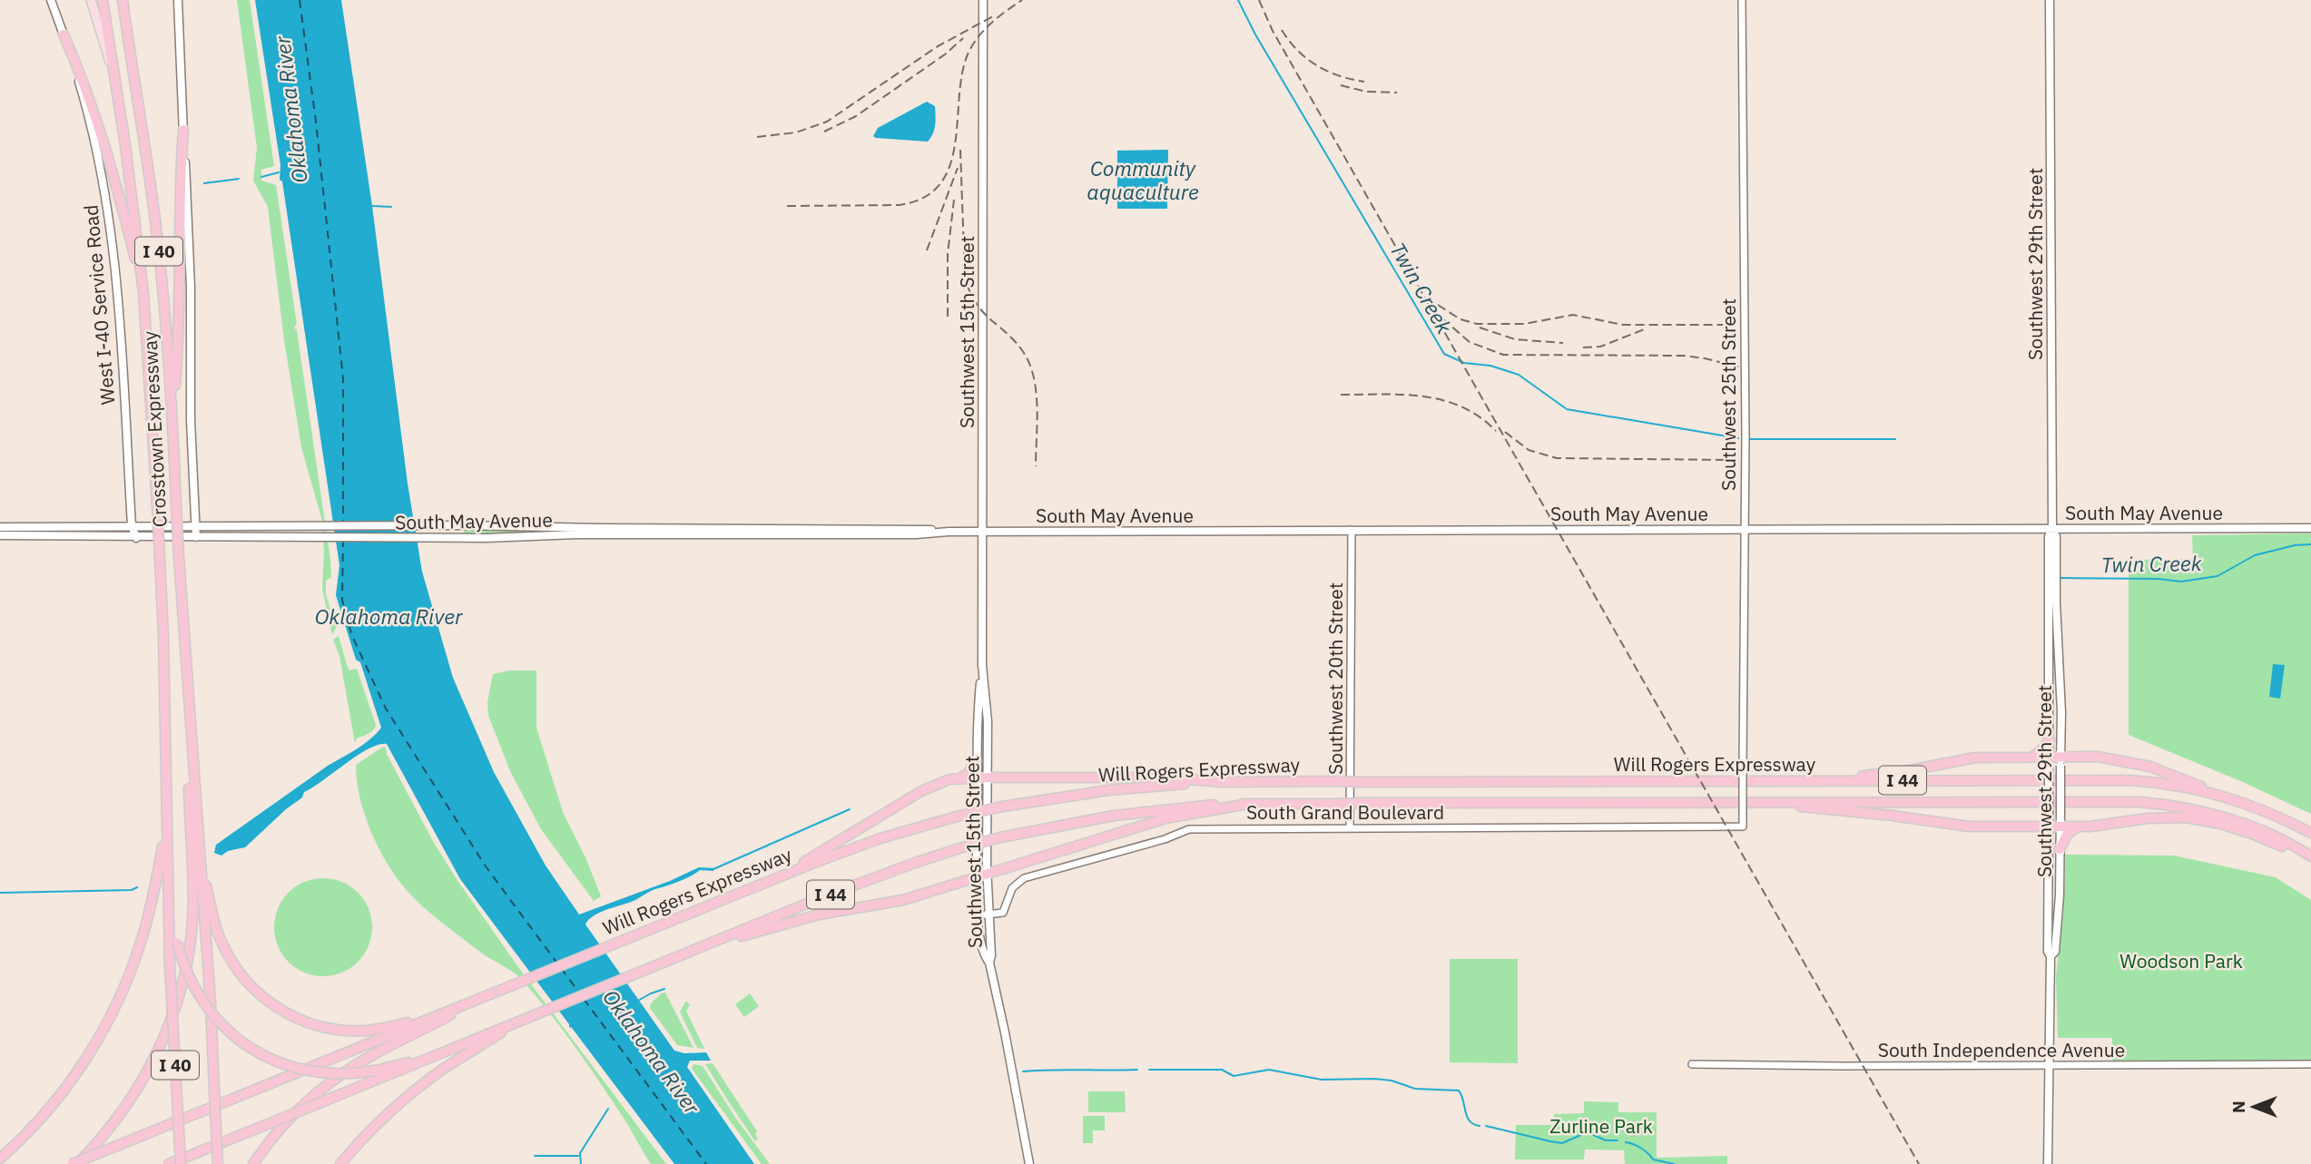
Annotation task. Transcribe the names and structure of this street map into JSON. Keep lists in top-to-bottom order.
{
  "streets": {
    "highway": [
      "I 40",
      "Crosstown Expressway",
      "Will Rogers Expressway",
      "I 44"
    ],
    "main road": [
      "Southwest 29th Street",
      "West I-40 Service Road",
      "Southwest 15th Street",
      "South May Avenue"
    ],
    "street": [
      "Southwest 25th Street",
      "Southwest 20th Street",
      "South Grand Boulevard",
      "South Independence Avenue"
    ]
  },
  "crossings": [
    ["I 40", "Crosstown Expressway"],
    ["Southwest 29th Street", "South May Avenue"],
    ["Southwest 29th Street", "South Independence Avenue"],
    ["West I-40 Service Road", "South May Avenue"],
    ["Southwest 15th Street", "South May Avenue"],
    ["Southwest 15th Street", "South Grand Boulevard"],
    ["Southwest 25th Street", "South May Avenue"],
    ["Southwest 25th Street", "South Grand Boulevard"],
    ["South May Avenue", "Southwest 20th Street"],
    ["Southwest 20th Street", "South Grand Boulevard"]
  ],
  "water": ["Oklahoma River", "Community aquaculture", "Twin Creek"],
  "parks": ["Woodson Park", "Zurline Park"],
  "north": "left"
}
